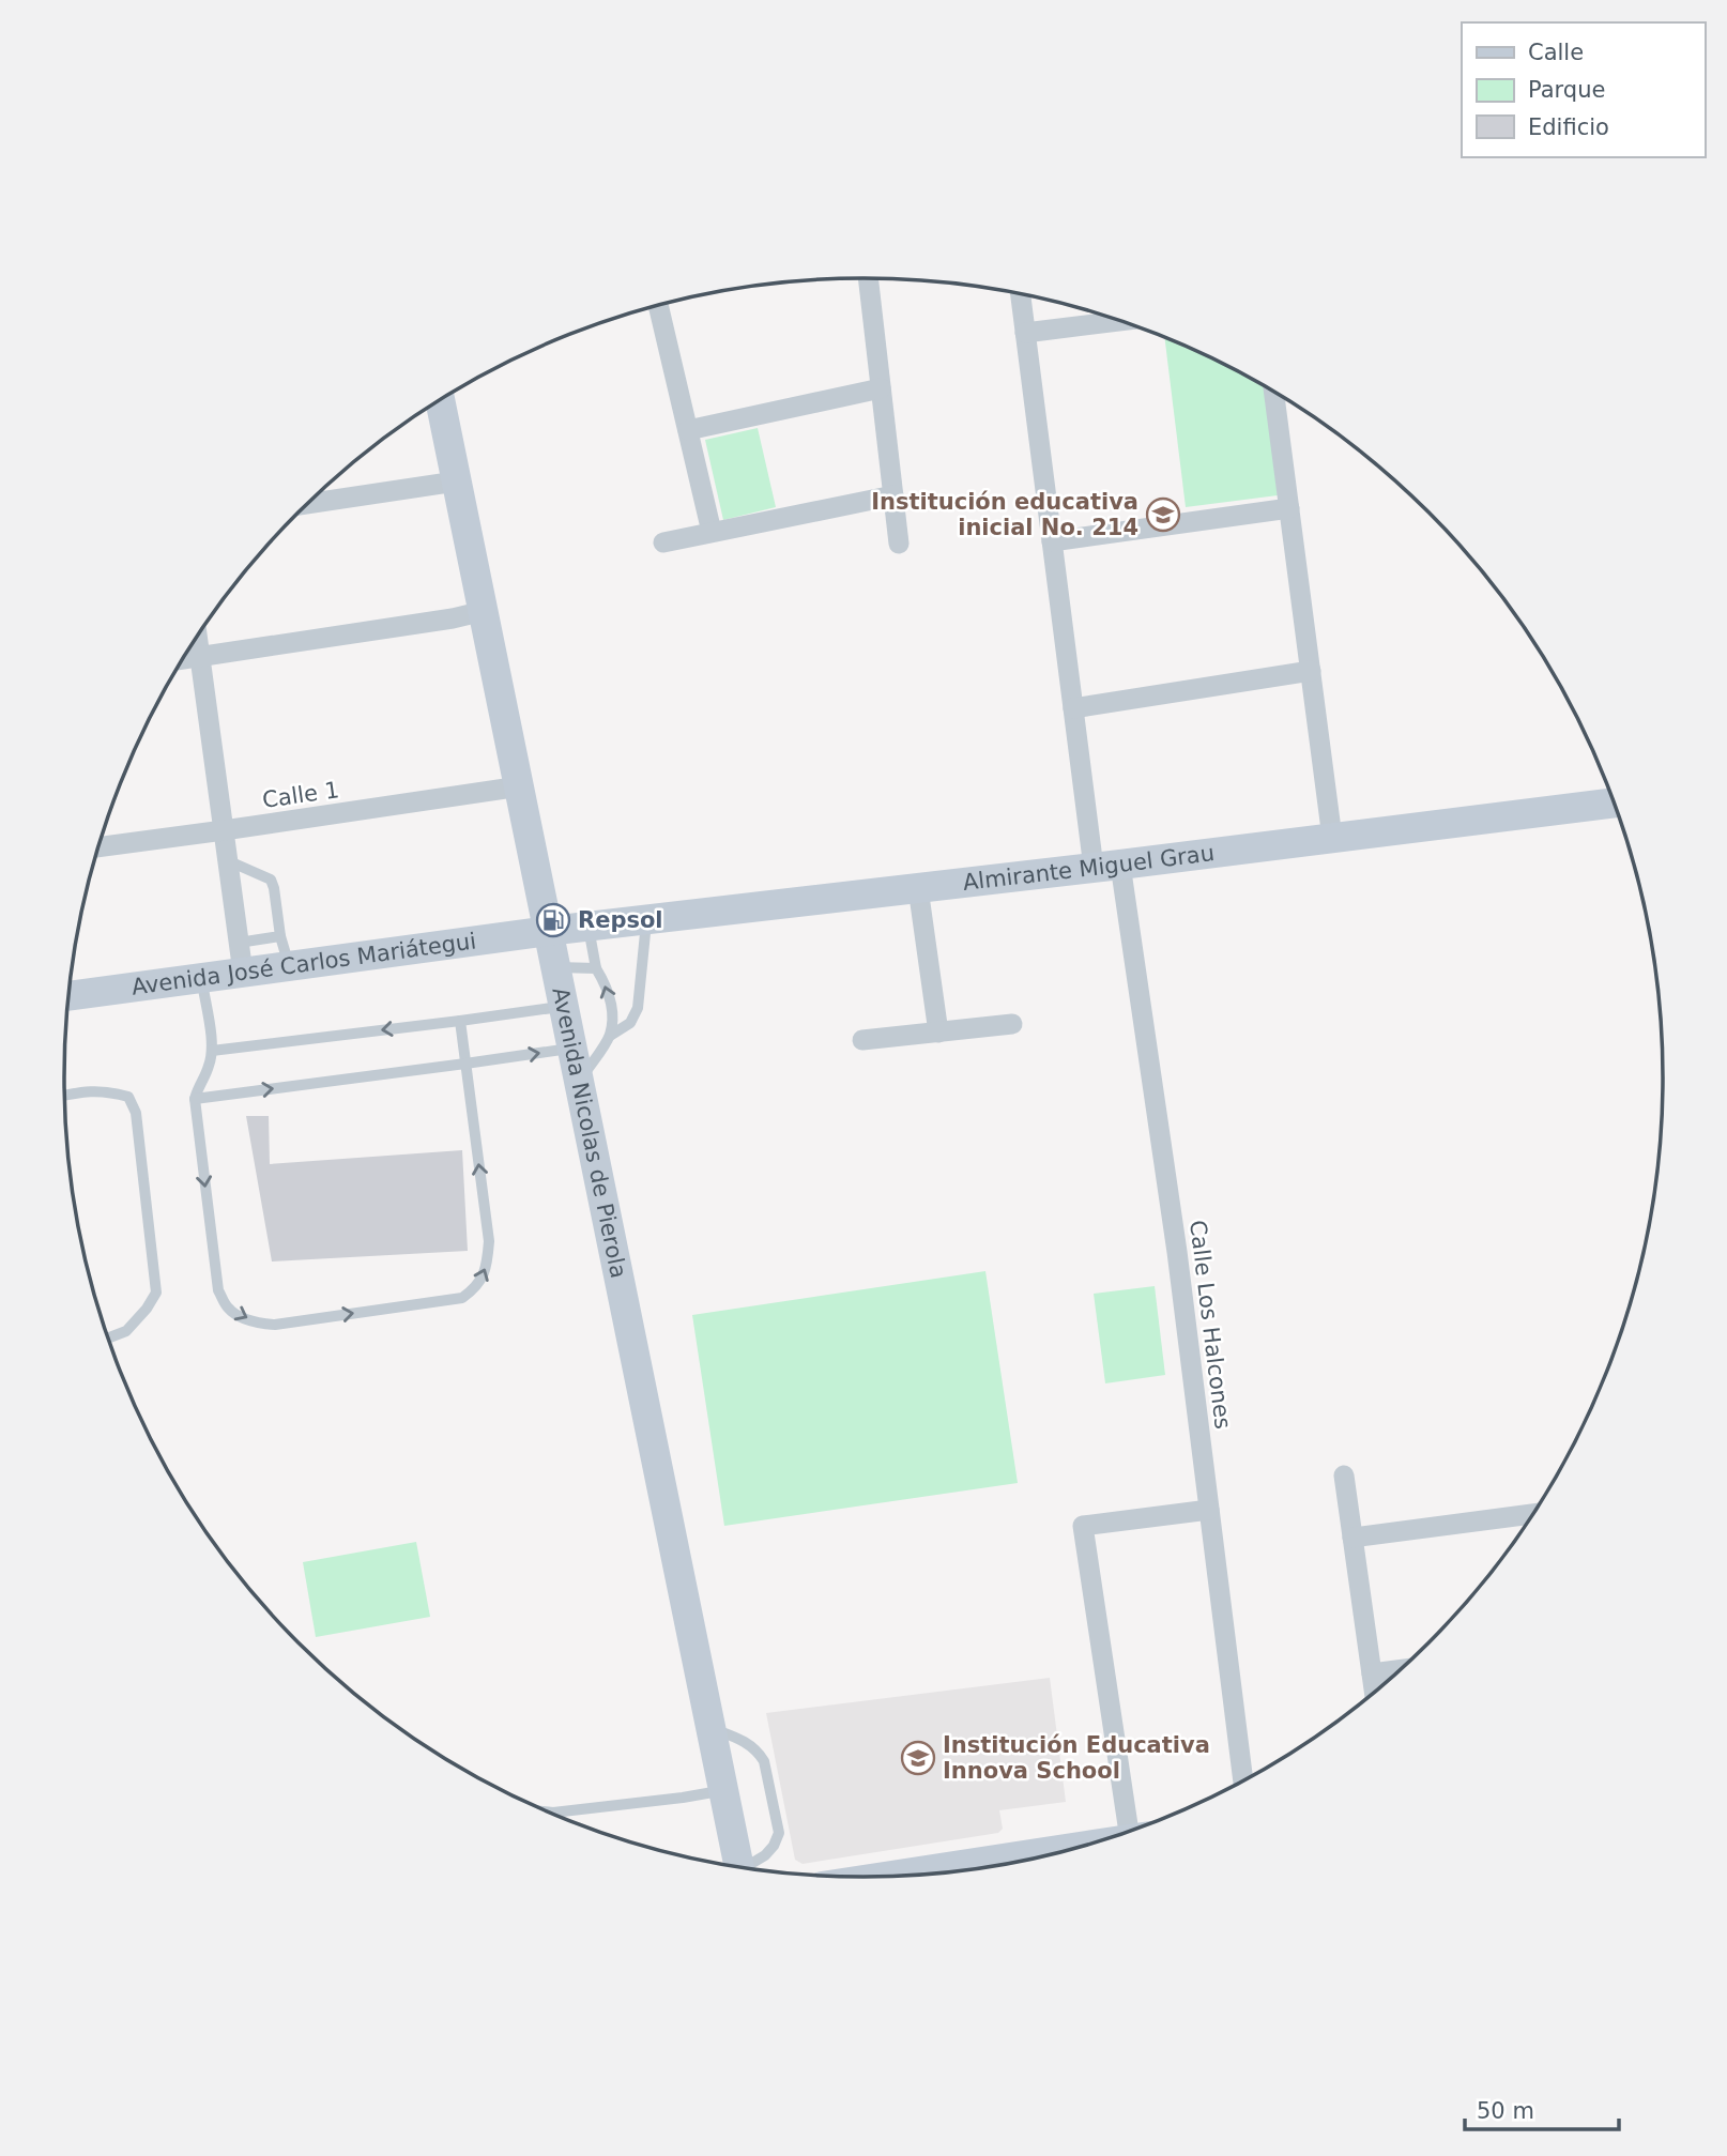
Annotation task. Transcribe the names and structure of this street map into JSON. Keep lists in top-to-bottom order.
{
  "streets": {
    "street": [
      "Calle 1",
      "Almirante Miguel Grau",
      "Avenida José Carlos Mariátegui",
      "Avenida Nicolas de Pierola",
      "Calle Los Halcones"
    ]
  },
  "crossings": [
    ["Calle 1", "Avenida Nicolas de Pierola"],
    ["Almirante Miguel Grau", "Avenida José Carlos Mariátegui"],
    ["Almirante Miguel Grau", "Avenida Nicolas de Pierola"],
    ["Almirante Miguel Grau", "Calle Los Halcones"],
    ["Avenida José Carlos Mariátegui", "Avenida Nicolas de Pierola"]
  ],
  "places": {
    "school or university": ["Institución educativa inicial No. 214", "Institución Educativa Innova School"],
    "fuel station": ["Repsol"]
  },
  "legend": ["Calle", "Parque", "Edificio"],
  "scale_bar": "50 m"
}
